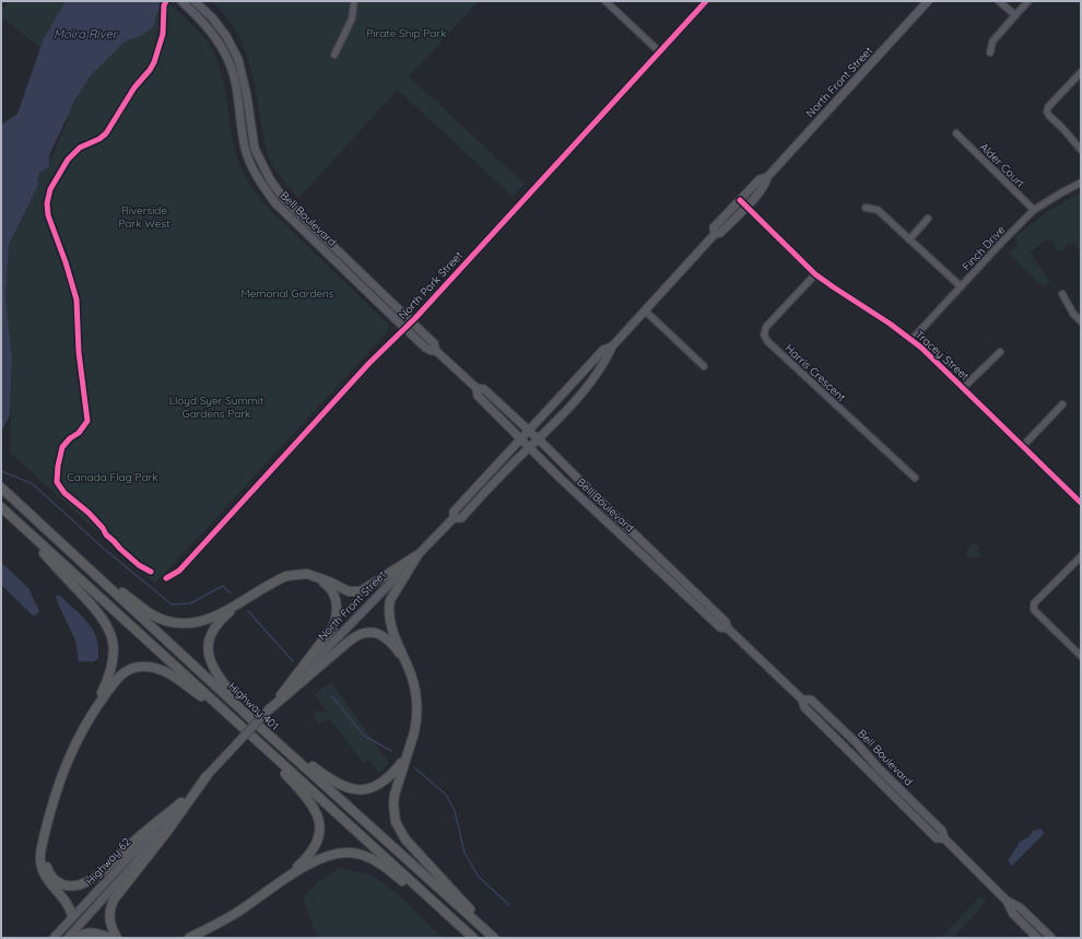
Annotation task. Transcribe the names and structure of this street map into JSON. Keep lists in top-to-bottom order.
{
  "streets": {
    "highway": ["Highway 401"],
    "main road": ["North Front Street", "Bell Boulevard", "Highway 62"],
    "street": [
      "Alder Court",
      "Finch Drive",
      "North Park Street",
      "Tracey Street",
      "Harris Crescent"
    ]
  },
  "crossings": [
    ["North Front Street", "Bell Boulevard"],
    ["North Front Street", "Tracey Street"],
    ["North Front Street", "Highway 62"],
    ["Alder Court", "Finch Drive"],
    ["Bell Boulevard", "North Park Street"],
    ["Finch Drive", "Tracey Street"],
    ["Tracey Street", "Harris Crescent"]
  ],
  "water": ["Moira River"],
  "parks": [
    "Pirate Ship Park",
    "Riverside Park West",
    "Memorial Gardens",
    "Lloyd Syer Summit Gardens Park",
    "Canada Flag Park"
  ]
}
